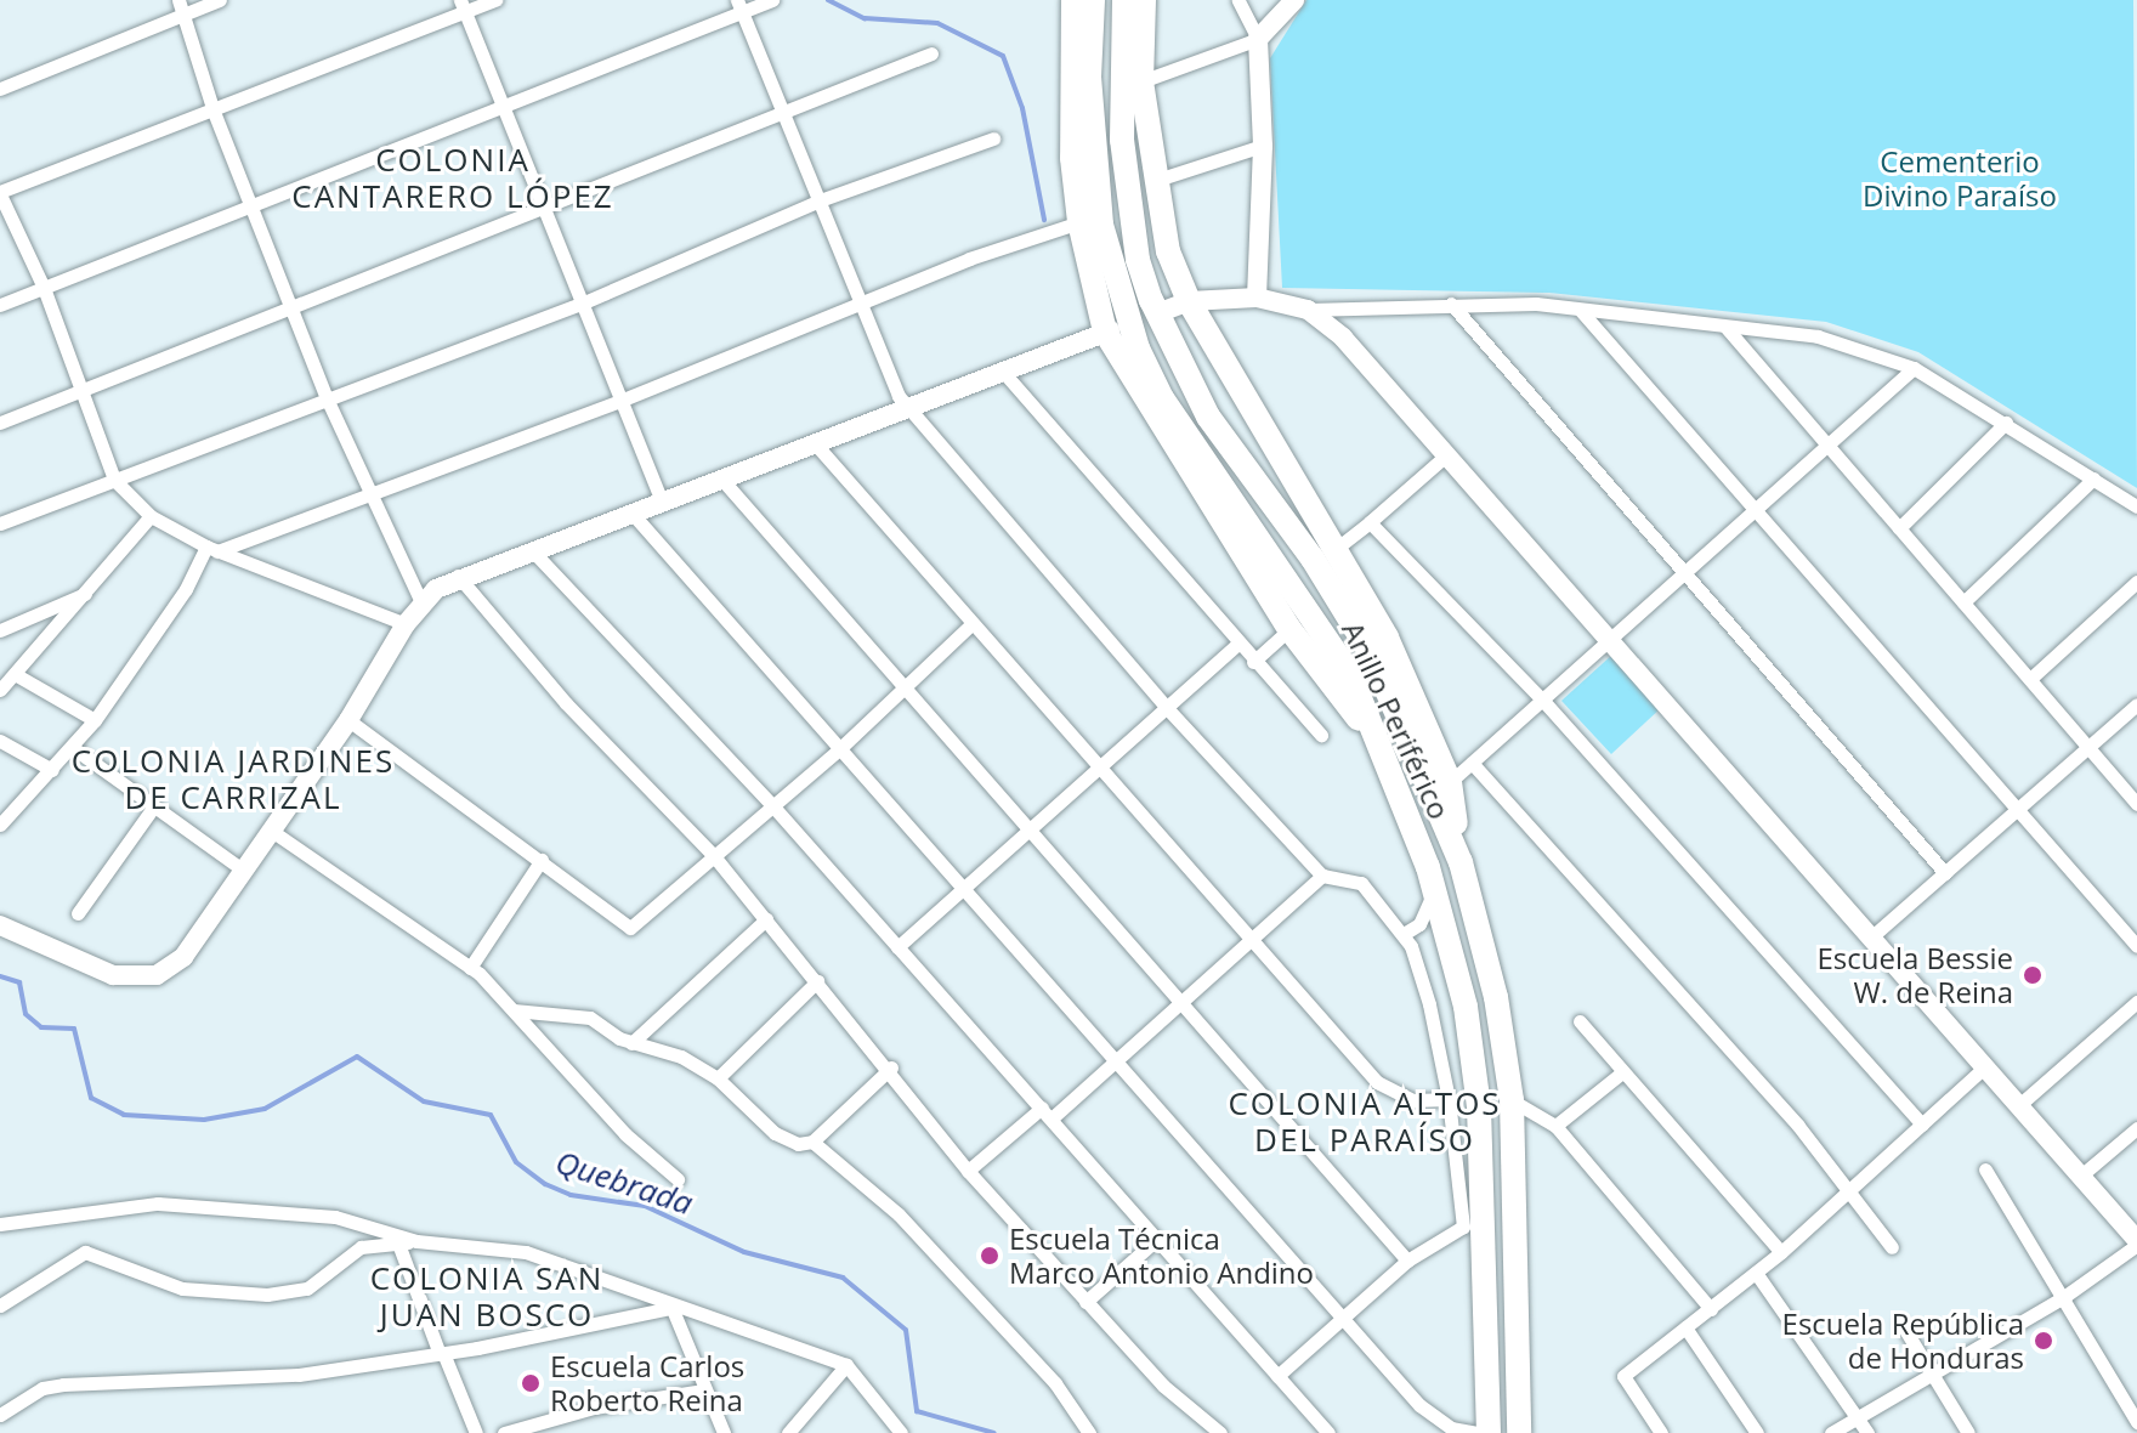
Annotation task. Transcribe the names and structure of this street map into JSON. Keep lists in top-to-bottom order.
{
  "streets": {
    "highway": ["Anillo Periférico"]
  },
  "districts": [
    "COLONIA CANTARERO LÓPEZ",
    "COLONIA JARDINES DE CARRIZAL",
    "COLONIA ALTOS DEL PARAÍSO",
    "COLONIA SAN JUAN BOSCO"
  ],
  "water": ["Quebrada"],
  "parks": ["Cementerio Divino Paraíso"],
  "places": [
    "Escuela Bessie W. de Reina",
    "Escuela Técnica Marco Antonio Andino",
    "Escuela República de Honduras",
    "Escuela Carlos Roberto Reina"
  ]
}
